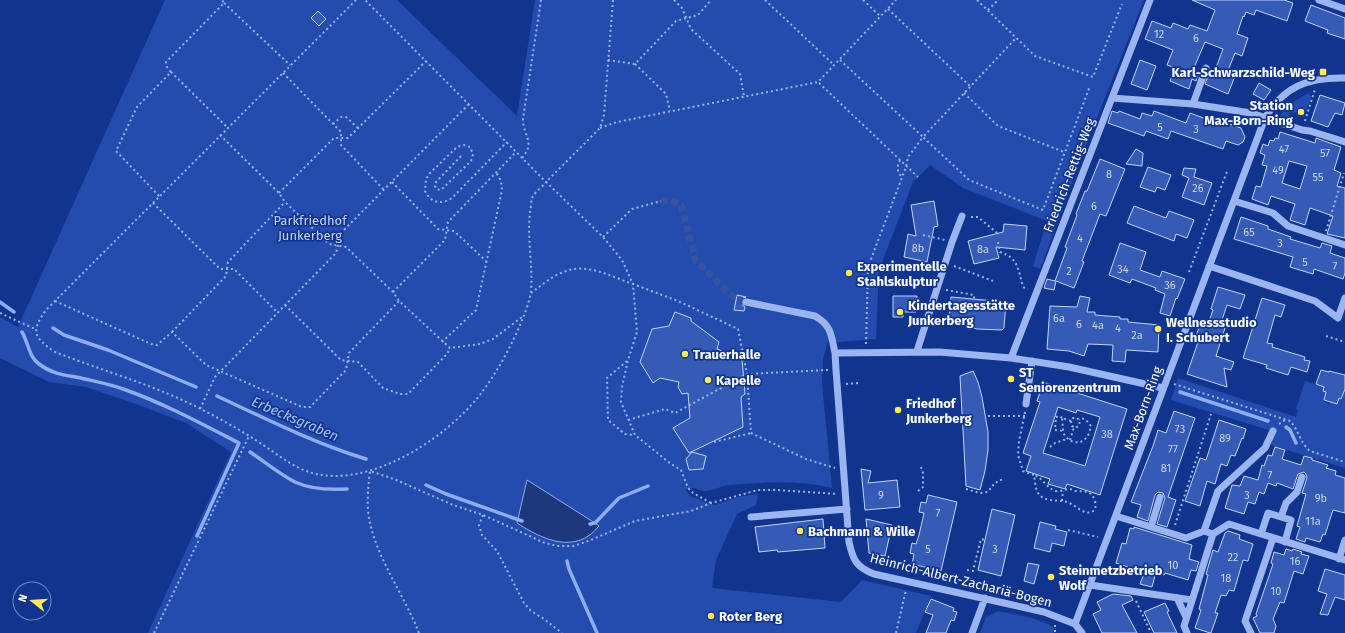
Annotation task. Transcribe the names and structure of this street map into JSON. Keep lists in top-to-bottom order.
{
  "streets": {
    "street": ["Friedrich-Rettig-Weg", "Max-Born-Ring", "Heinrich-Albert-Zachariä-Bogen"]
  },
  "crossings": [
    ["Max-Born-Ring", "Heinrich-Albert-Zachariä-Bogen"]
  ],
  "water": ["Erbecksgraben"],
  "parks": ["Parkfriedhof Junkerberg"],
  "places": {
    "transit": ["Karl-Schwarzschild-Weg"],
    "other": [
      "Station Max-Born-Ring",
      "Experimentelle Stahlskulptur",
      "Kindertagesstätte Junkerberg",
      "Wellnessstudio I. Schubert",
      "Trauerhalle",
      "ST Seniorenzentrum",
      "Kapelle",
      "Friedhof Junkerberg",
      "Bachmann & Wille",
      "Steinmetzbetrieb Wolf",
      "Roter Berg"
    ]
  },
  "house_numbers": [
    "12",
    "6",
    "5",
    "3",
    "47",
    "57",
    "49",
    "8",
    "55",
    "26",
    "6",
    "65",
    "4",
    "3",
    "8b",
    "8a",
    "5",
    "7",
    "34",
    "2",
    "36",
    "6a",
    "6",
    "4a",
    "4",
    "2a",
    "73",
    "38",
    "89",
    "77",
    "81",
    "7",
    "9",
    "3",
    "9b",
    "7",
    "11a",
    "5",
    "3",
    "22",
    "16",
    "10",
    "18",
    "10"
  ],
  "north": "left"
}
